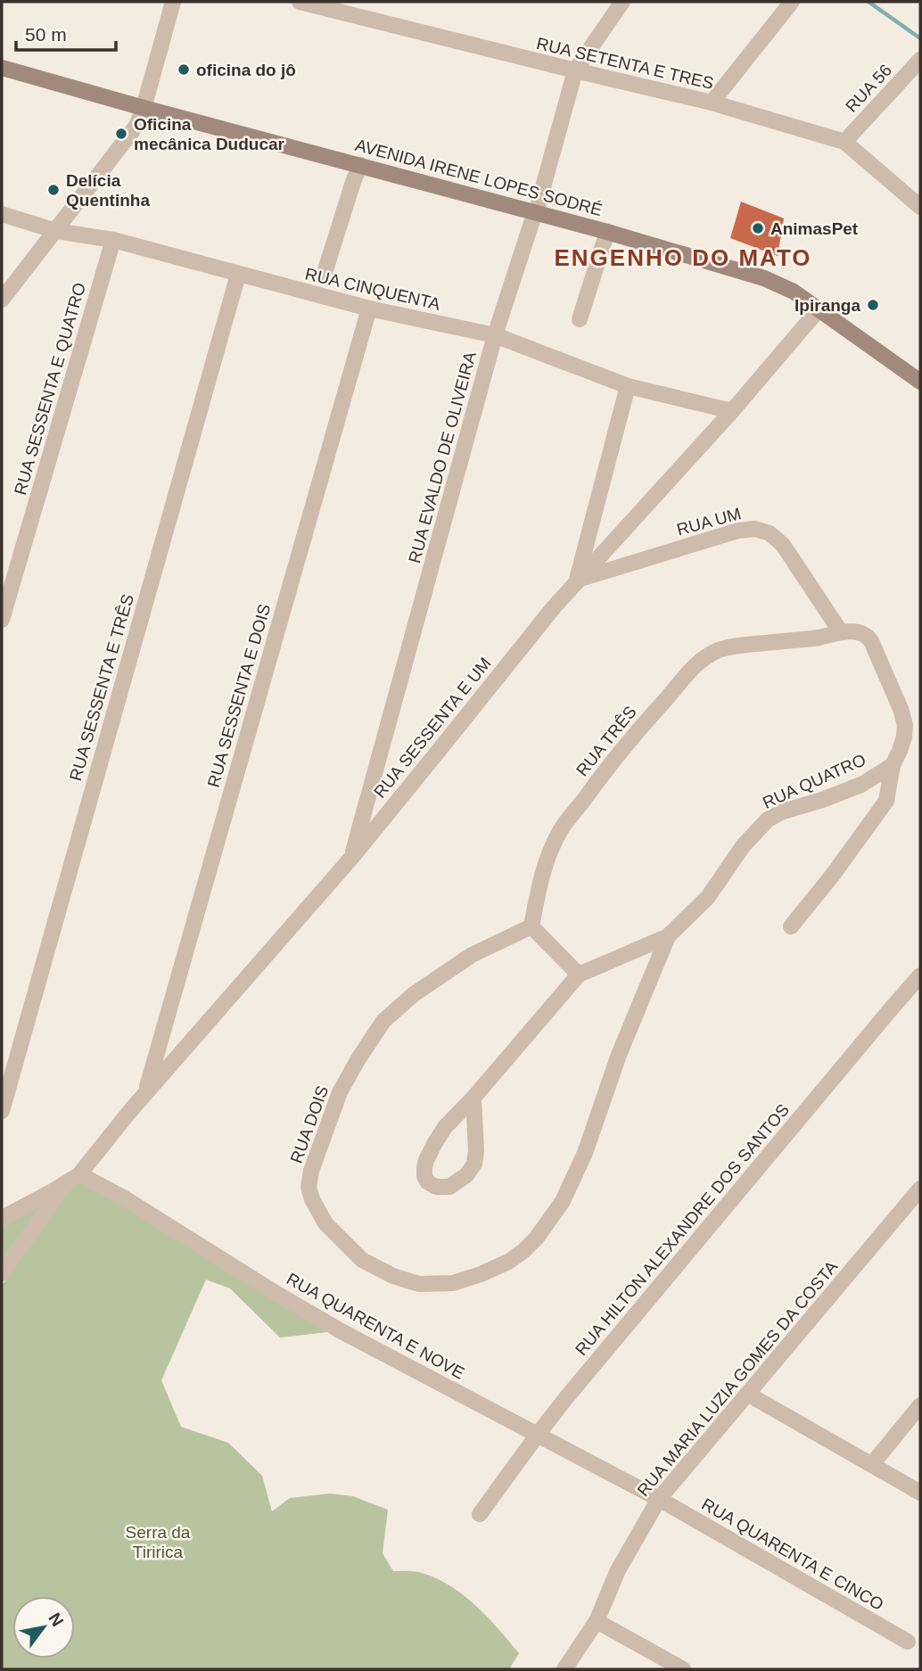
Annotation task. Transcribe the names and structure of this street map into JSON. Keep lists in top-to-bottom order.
{
  "streets": {
    "main road": ["AVENIDA IRENE LOPES SODRÉ"],
    "street": [
      "RUA SETENTA E TRES",
      "RUA 56",
      "RUA CINQUENTA",
      "RUA SESSENTA E QUATRO",
      "RUA EVALDO DE OLIVEIRA",
      "RUA UM",
      "RUA SESSENTA E TRÊS",
      "RUA SESSENTA E DOIS",
      "RUA SESSENTA E UM",
      "RUA TRÊS",
      "RUA QUATRO",
      "RUA DOIS",
      "RUA HILTON ALEXANDRE DOS SANTOS",
      "RUA QUARENTA E NOVE",
      "RUA MARIA LUZIA GOMES DA COSTA",
      "RUA QUARENTA E CINCO"
    ]
  },
  "crossings": [
    ["RUA SETENTA E TRES", "RUA 56"],
    ["RUA SETENTA E TRES", "RUA EVALDO DE OLIVEIRA"],
    ["AVENIDA IRENE LOPES SODRÉ", "RUA EVALDO DE OLIVEIRA"],
    ["AVENIDA IRENE LOPES SODRÉ", "RUA SESSENTA E UM"],
    ["RUA CINQUENTA", "RUA SESSENTA E QUATRO"],
    ["RUA CINQUENTA", "RUA EVALDO DE OLIVEIRA"],
    ["RUA CINQUENTA", "RUA SESSENTA E TRÊS"],
    ["RUA CINQUENTA", "RUA SESSENTA E DOIS"],
    ["RUA CINQUENTA", "RUA SESSENTA E UM"],
    ["RUA EVALDO DE OLIVEIRA", "RUA SESSENTA E UM"],
    ["RUA UM", "RUA SESSENTA E UM"],
    ["RUA UM", "RUA TRÊS"],
    ["RUA UM", "RUA QUATRO"],
    ["RUA SESSENTA E DOIS", "RUA SESSENTA E UM"],
    ["RUA SESSENTA E UM", "RUA QUARENTA E NOVE"],
    ["RUA TRÊS", "RUA QUATRO"],
    ["RUA TRÊS", "RUA DOIS"],
    ["RUA QUATRO", "RUA DOIS"],
    ["RUA HILTON ALEXANDRE DOS SANTOS", "RUA QUARENTA E NOVE"],
    ["RUA QUARENTA E NOVE", "RUA MARIA LUZIA GOMES DA COSTA"],
    ["RUA QUARENTA E NOVE", "RUA QUARENTA E CINCO"],
    ["RUA MARIA LUZIA GOMES DA COSTA", "RUA QUARENTA E CINCO"]
  ],
  "districts": ["ENGENHO DO MATO"],
  "parks": ["Serra da Tiririca"],
  "places": [
    "oficina do jô",
    "Oficina mecânica Duducar",
    "Delícia Quentinha",
    "AnimasPet",
    "Ipiranga"
  ],
  "scale_bar": "50 m",
  "north": "top right"
}
